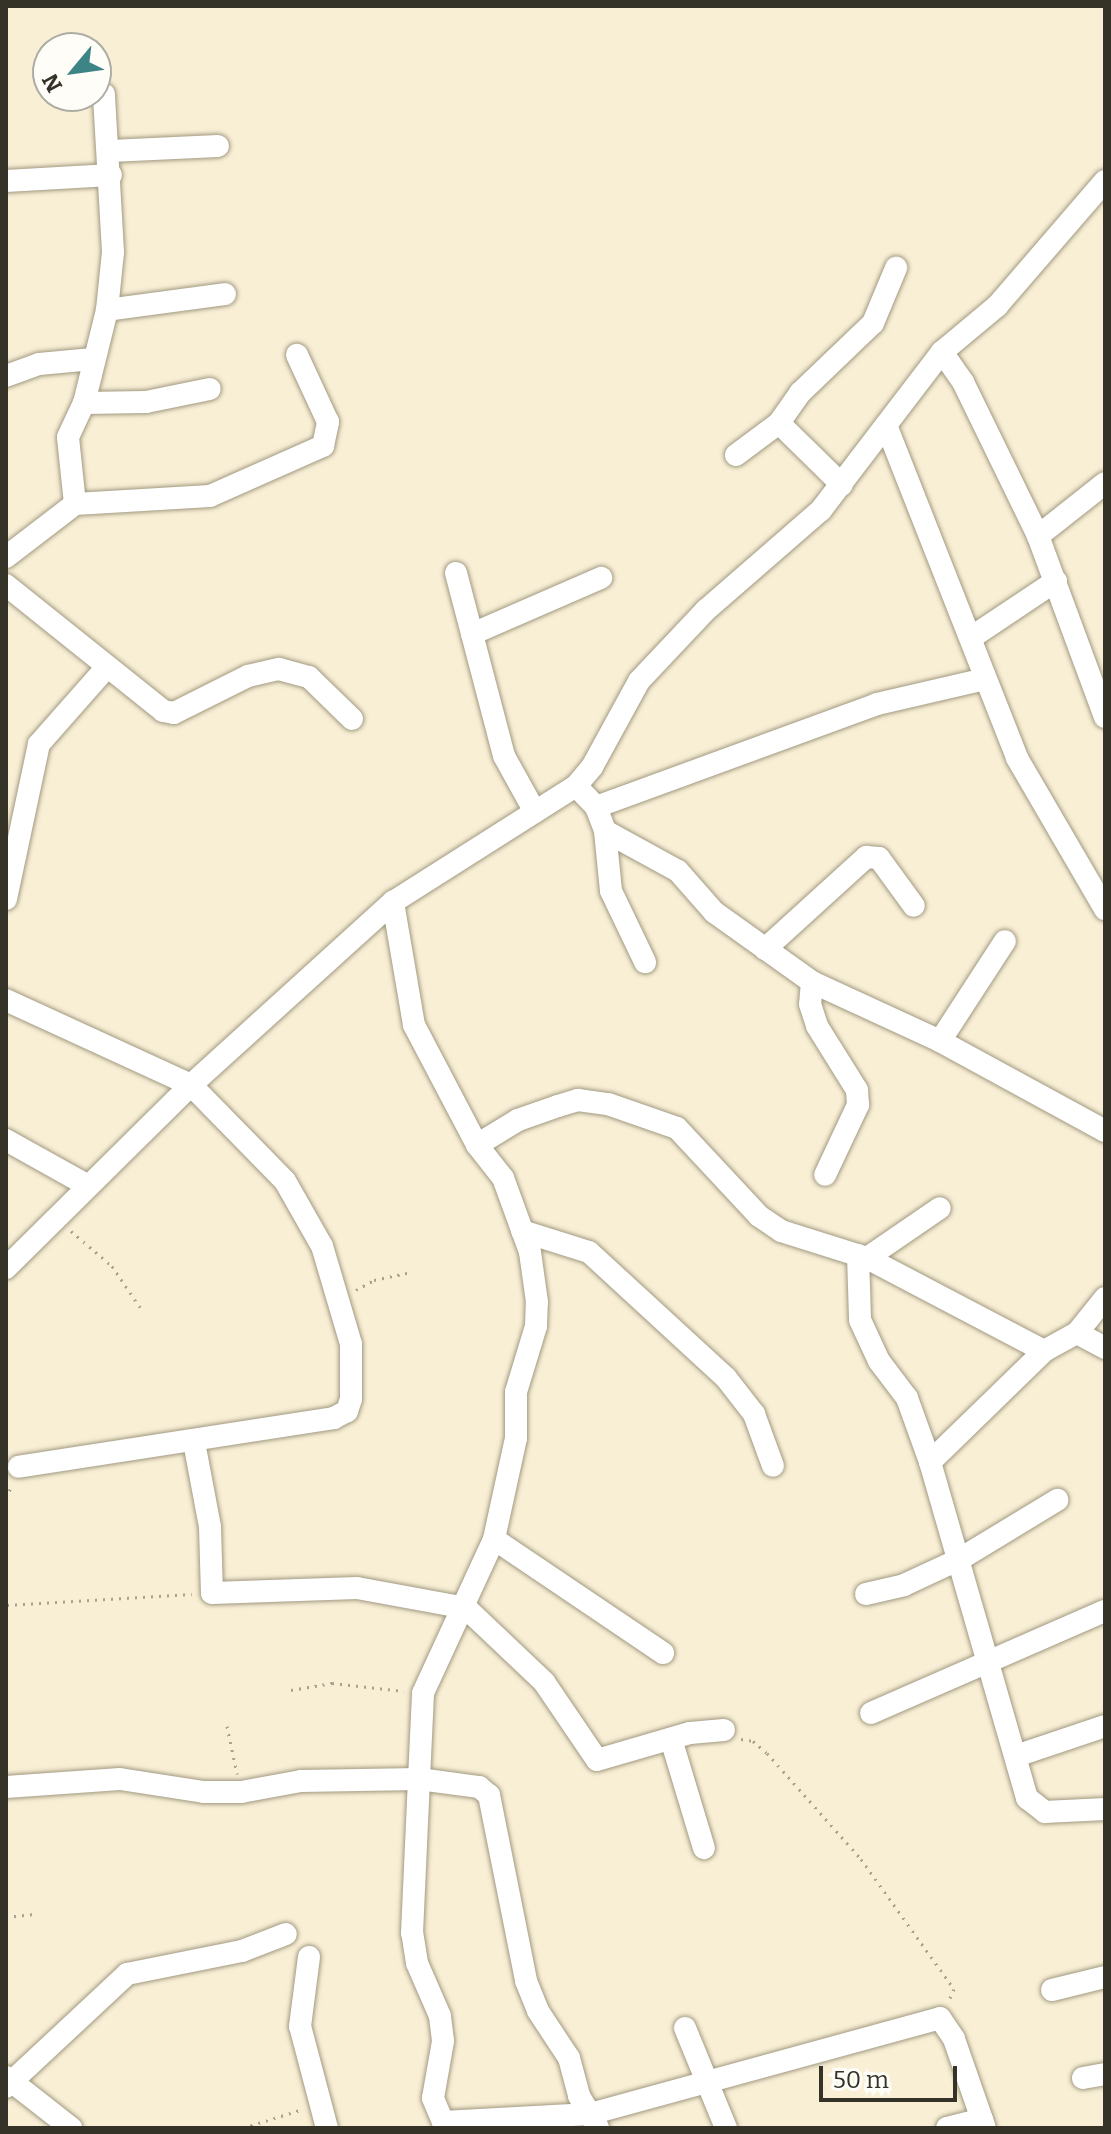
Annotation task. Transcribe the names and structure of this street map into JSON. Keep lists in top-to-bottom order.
{
  "scale_bar": "50 m",
  "north": "bottom left"
}
